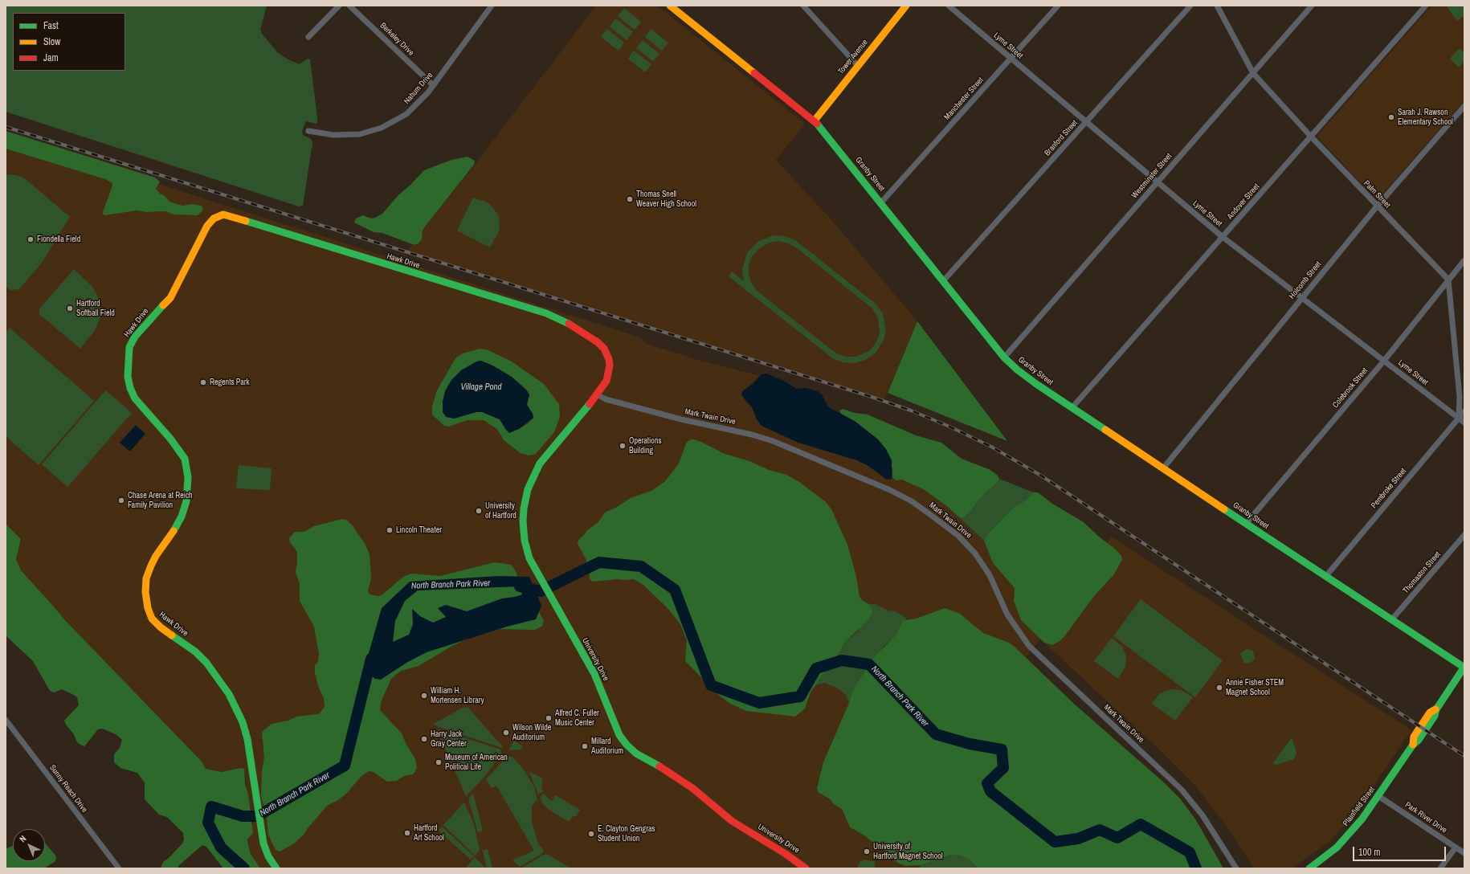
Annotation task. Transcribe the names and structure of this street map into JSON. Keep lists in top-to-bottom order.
{
  "streets": {
    "street": [
      "Berkeley Drive",
      "Lyme Street",
      "Tower Avenue",
      "Nahum Drive",
      "Manchester Street",
      "Branford Street",
      "Granby Street",
      "Westminster Street",
      "Palm Street",
      "Andover Street",
      "Hawk Drive",
      "Holcomb Street",
      "Colebrook Street",
      "Mark Twain Drive",
      "Pembroke Street",
      "Thomaston Street",
      "University Drive",
      "Sunny Reach Drive",
      "Plainfield Street",
      "Park River Drive"
    ]
  },
  "crossings": [
    ["Berkeley Drive", "Nahum Drive"],
    ["Lyme Street", "Manchester Street"],
    ["Lyme Street", "Branford Street"],
    ["Lyme Street", "Westminster Street"],
    ["Lyme Street", "Andover Street"],
    ["Lyme Street", "Holcomb Street"],
    ["Lyme Street", "Colebrook Street"],
    ["Lyme Street", "Pembroke Street"],
    ["Tower Avenue", "Granby Street"],
    ["Manchester Street", "Granby Street"],
    ["Branford Street", "Granby Street"],
    ["Granby Street", "Westminster Street"],
    ["Granby Street", "Andover Street"],
    ["Granby Street", "Holcomb Street"],
    ["Granby Street", "Colebrook Street"],
    ["Granby Street", "Pembroke Street"],
    ["Granby Street", "Thomaston Street"],
    ["Granby Street", "Plainfield Street"],
    ["Westminster Street", "Palm Street"],
    ["Palm Street", "Andover Street"],
    ["Palm Street", "Holcomb Street"],
    ["Palm Street", "Colebrook Street"],
    ["Hawk Drive", "Mark Twain Drive"],
    ["Hawk Drive", "University Drive"],
    ["Mark Twain Drive", "University Drive"],
    ["Plainfield Street", "Park River Drive"]
  ],
  "water": ["Village Pond", "North Branch Park River"],
  "places": [
    "Sarah J. Rawson Elementary School",
    "Thomas Snell Weaver High School",
    "Fiondella Field",
    "Hartford Softball Field",
    "Regents Park",
    "Operations Building",
    "Chase Arena at Reich Family Pavilion",
    "University of Hartford",
    "Lincoln Theater",
    "Annie Fisher STEM Magnet School",
    "William H. Mortensen Library",
    "Alfred C. Fuller Music Center",
    "Wilson Wilde Auditorium",
    "Harry Jack Gray Center",
    "Millard Auditorium",
    "Museum of American Political Life",
    "Hartford Art School",
    "E. Clayton Gengras Student Union",
    "University of Hartford Magnet School"
  ],
  "legend": ["Fast", "Slow", "Jam"],
  "scale_bar": "100 m",
  "north": "top left"
}
